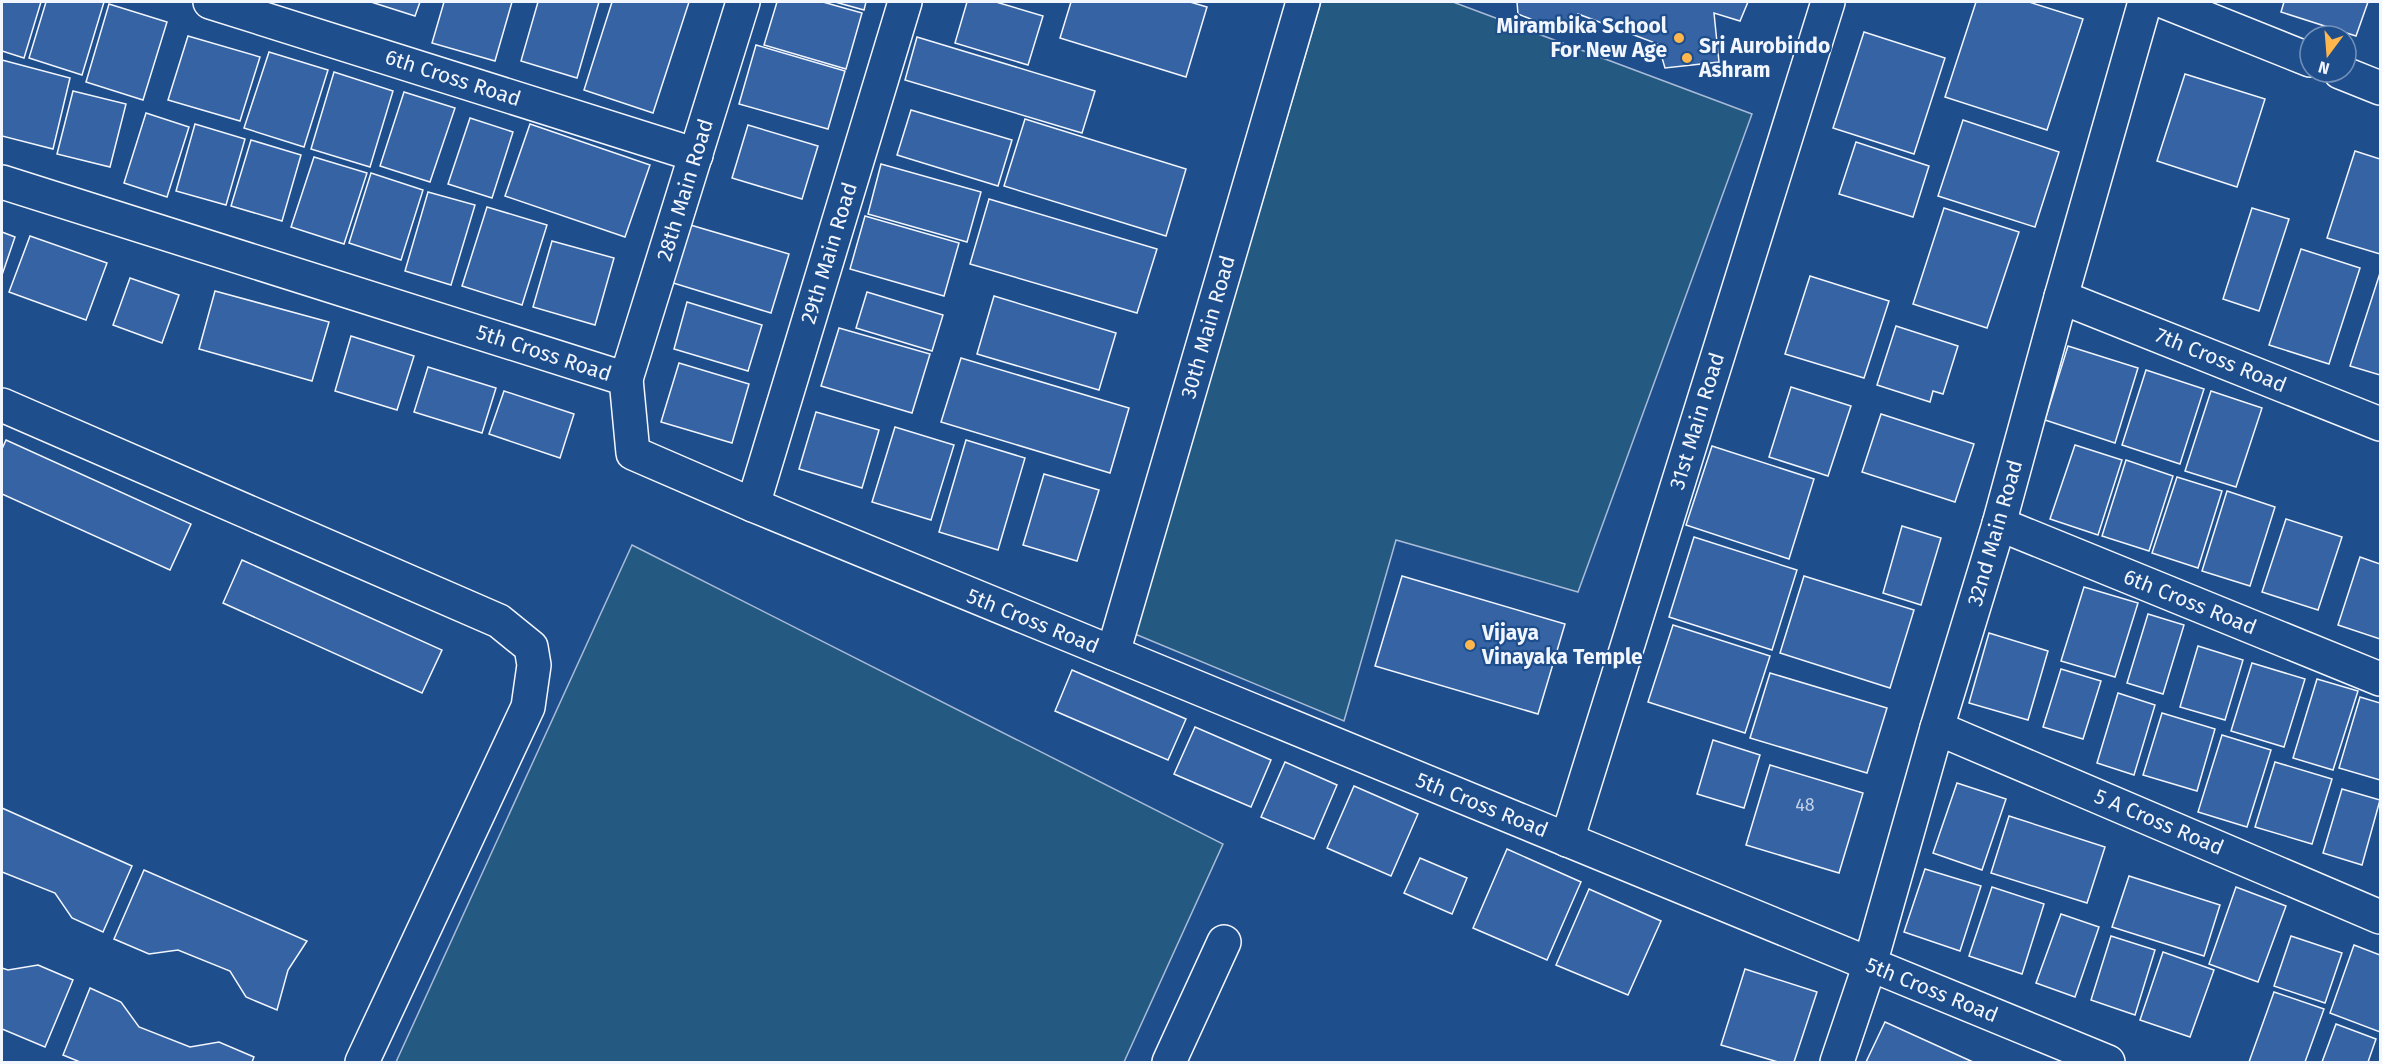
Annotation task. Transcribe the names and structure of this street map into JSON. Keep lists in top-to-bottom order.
{
  "streets": {
    "street": [
      "6th Cross Road",
      "28th Main Road",
      "29th Main Road",
      "30th Main Road",
      "5th Cross Road",
      "7th Cross Road",
      "31st Main Road",
      "32nd Main Road",
      "5 A Cross Road"
    ]
  },
  "crossings": [
    ["6th Cross Road", "28th Main Road"],
    ["6th Cross Road", "32nd Main Road"],
    ["28th Main Road", "5th Cross Road"],
    ["29th Main Road", "5th Cross Road"],
    ["30th Main Road", "5th Cross Road"],
    ["5th Cross Road", "31st Main Road"],
    ["5th Cross Road", "32nd Main Road"],
    ["7th Cross Road", "32nd Main Road"],
    ["32nd Main Road", "5 A Cross Road"]
  ],
  "places": ["Mirambika School For New Age", "Sri Aurobindo Ashram", "Vijaya Vinayaka Temple"],
  "house_numbers": ["48"],
  "north": "bottom"
}
